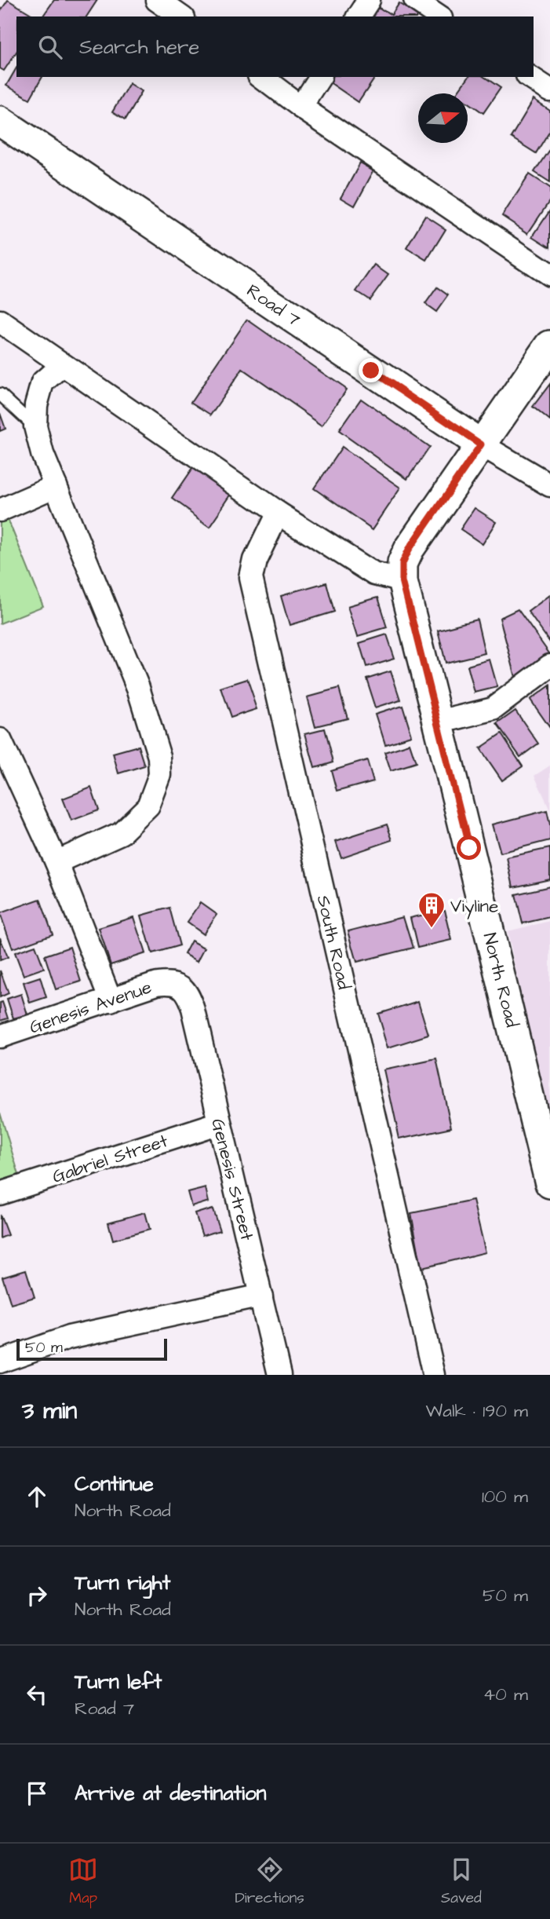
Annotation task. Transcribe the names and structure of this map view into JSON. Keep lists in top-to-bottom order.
{
  "streets": {
    "street": [
      "Road 7",
      "South Road",
      "North Road",
      "Genesis Avenue",
      "Gabriel Street",
      "Genesis Street"
    ]
  },
  "crossings": [
    ["Road 7", "North Road"],
    ["Genesis Avenue", "Genesis Street"],
    ["Gabriel Street", "Genesis Street"]
  ],
  "places": {
    "building": ["Viyline"]
  },
  "scale_bar": "50 m",
  "north": "right",
  "page": {
    "search": "Search here",
    "scale": "50 m",
    "heading": ["3 min", "Walk · 190 m"],
    "list": [
      ["Continue", "North Road", "100 m"],
      ["Turn right", "North Road", "50 m"],
      ["Turn left", "Road 7", "40 m"],
      "Arrive at destination"
    ],
    "nav": ["Map", "Directions", "Saved"]
  }
}
